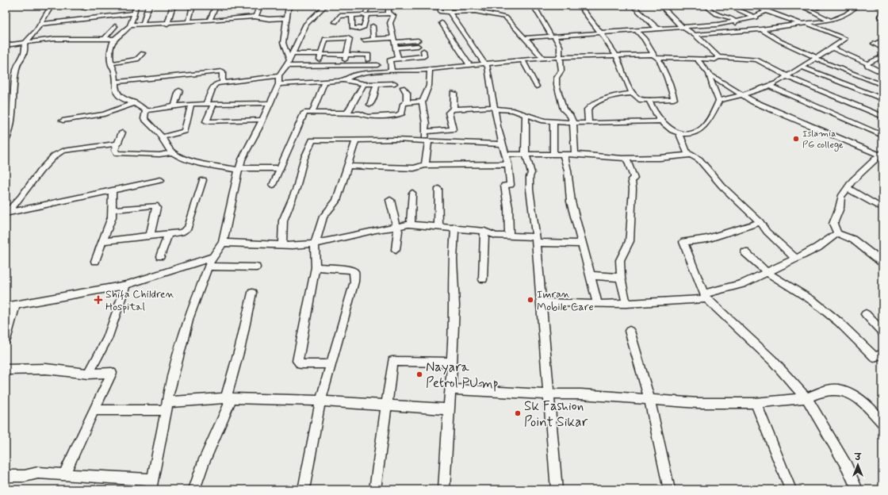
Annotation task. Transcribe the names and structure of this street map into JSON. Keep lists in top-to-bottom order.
{
  "places": {
    "other": [
      "Islamia PG college",
      "Imran Mobile Care",
      "Nayara Petrol PUmp",
      "Sk Fashion Point Sikar"
    ],
    "health": ["Shifa Children Hospital"]
  },
  "north": "top"
}
